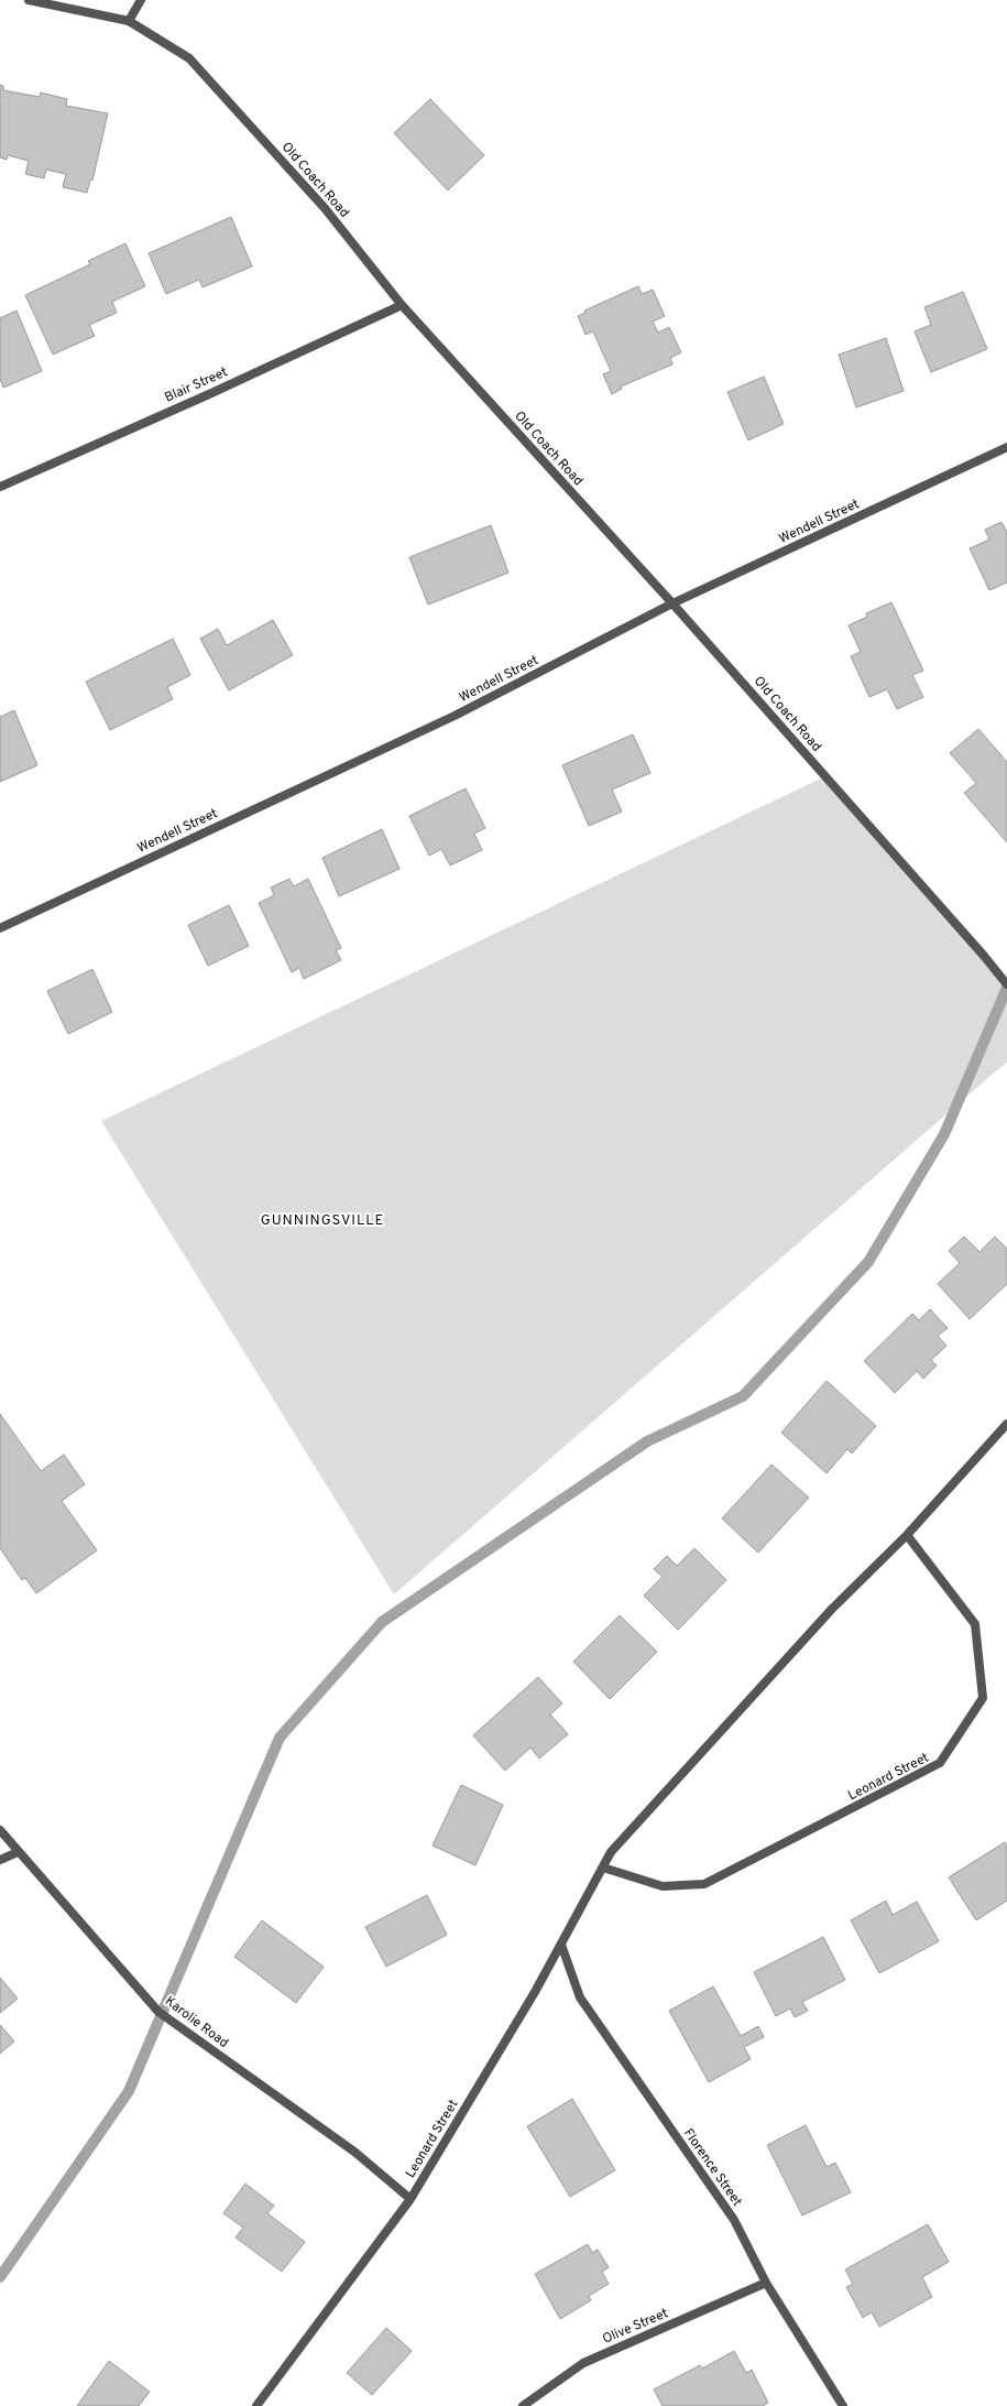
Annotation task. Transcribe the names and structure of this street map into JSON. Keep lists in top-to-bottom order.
{
  "streets": {
    "street": [
      "Old Coach Road",
      "Blair Street",
      "Wendell Street",
      "Leonard Street",
      "Karolie Road",
      "Florence Street",
      "Olive Street"
    ]
  },
  "crossings": [
    ["Old Coach Road", "Blair Street"],
    ["Old Coach Road", "Wendell Street"],
    ["Leonard Street", "Karolie Road"],
    ["Leonard Street", "Florence Street"],
    ["Florence Street", "Olive Street"]
  ],
  "districts": ["GUNNINGSVILLE"]
}
